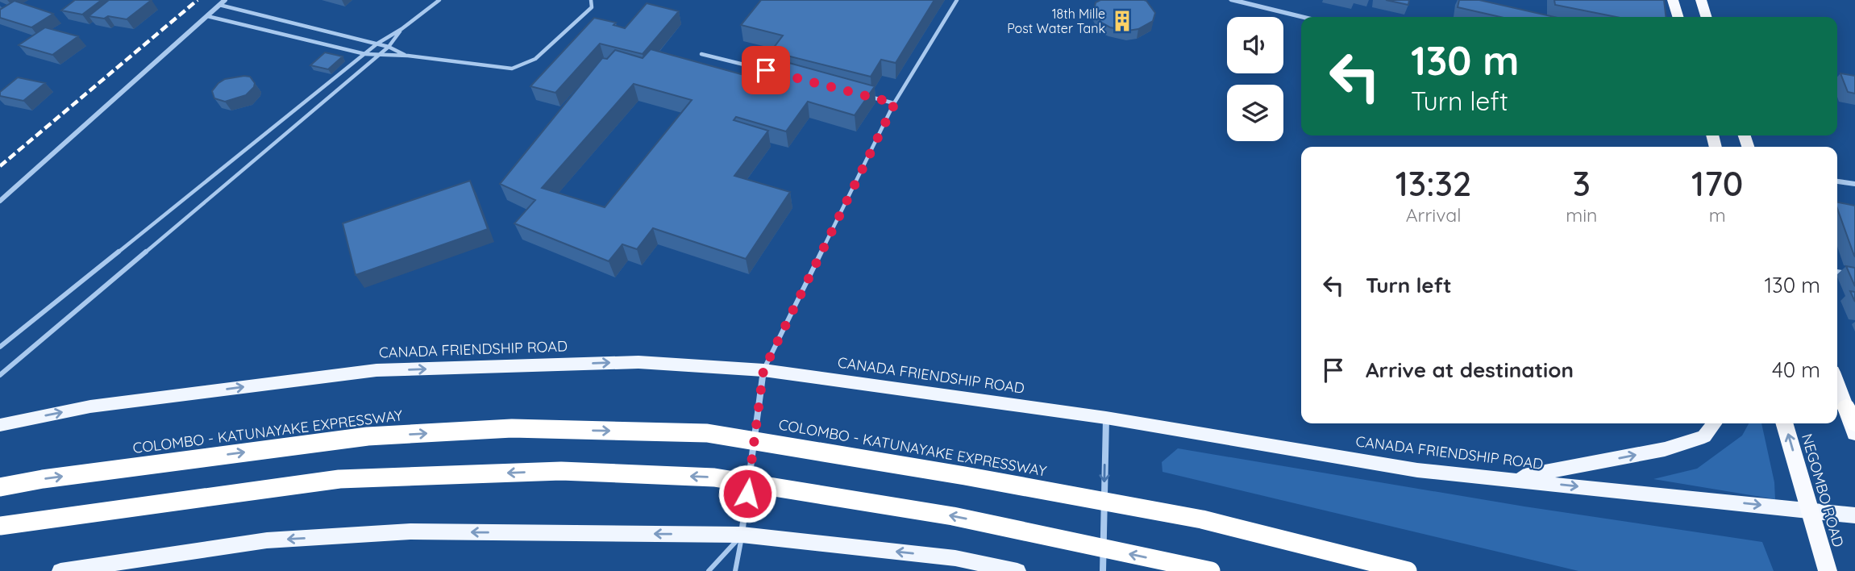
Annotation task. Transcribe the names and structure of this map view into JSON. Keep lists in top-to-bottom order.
{
  "streets": {
    "highway": ["COLOMBO - KATUNAYAKE EXPRESSWAY", "NEGOMBO ROAD"],
    "main road": ["CANADA FRIENDSHIP ROAD"]
  },
  "crossings": [
    ["CANADA FRIENDSHIP ROAD", "NEGOMBO ROAD"]
  ],
  "one_way": ["CANADA FRIENDSHIP ROAD"],
  "places": {
    "building": ["18th Mille Post Water Tank"]
  },
  "page": {
    "turn": ["130 m", "Turn left"],
    "eta": [
      "13:32",
      "Arrival",
      "3",
      "min",
      "170",
      "m"
    ],
    "list": [
      {
        "name": "Turn left",
        "value": "130 m"
      },
      {
        "name": "Arrive at destination",
        "value": "40 m"
      }
    ]
  }
}
